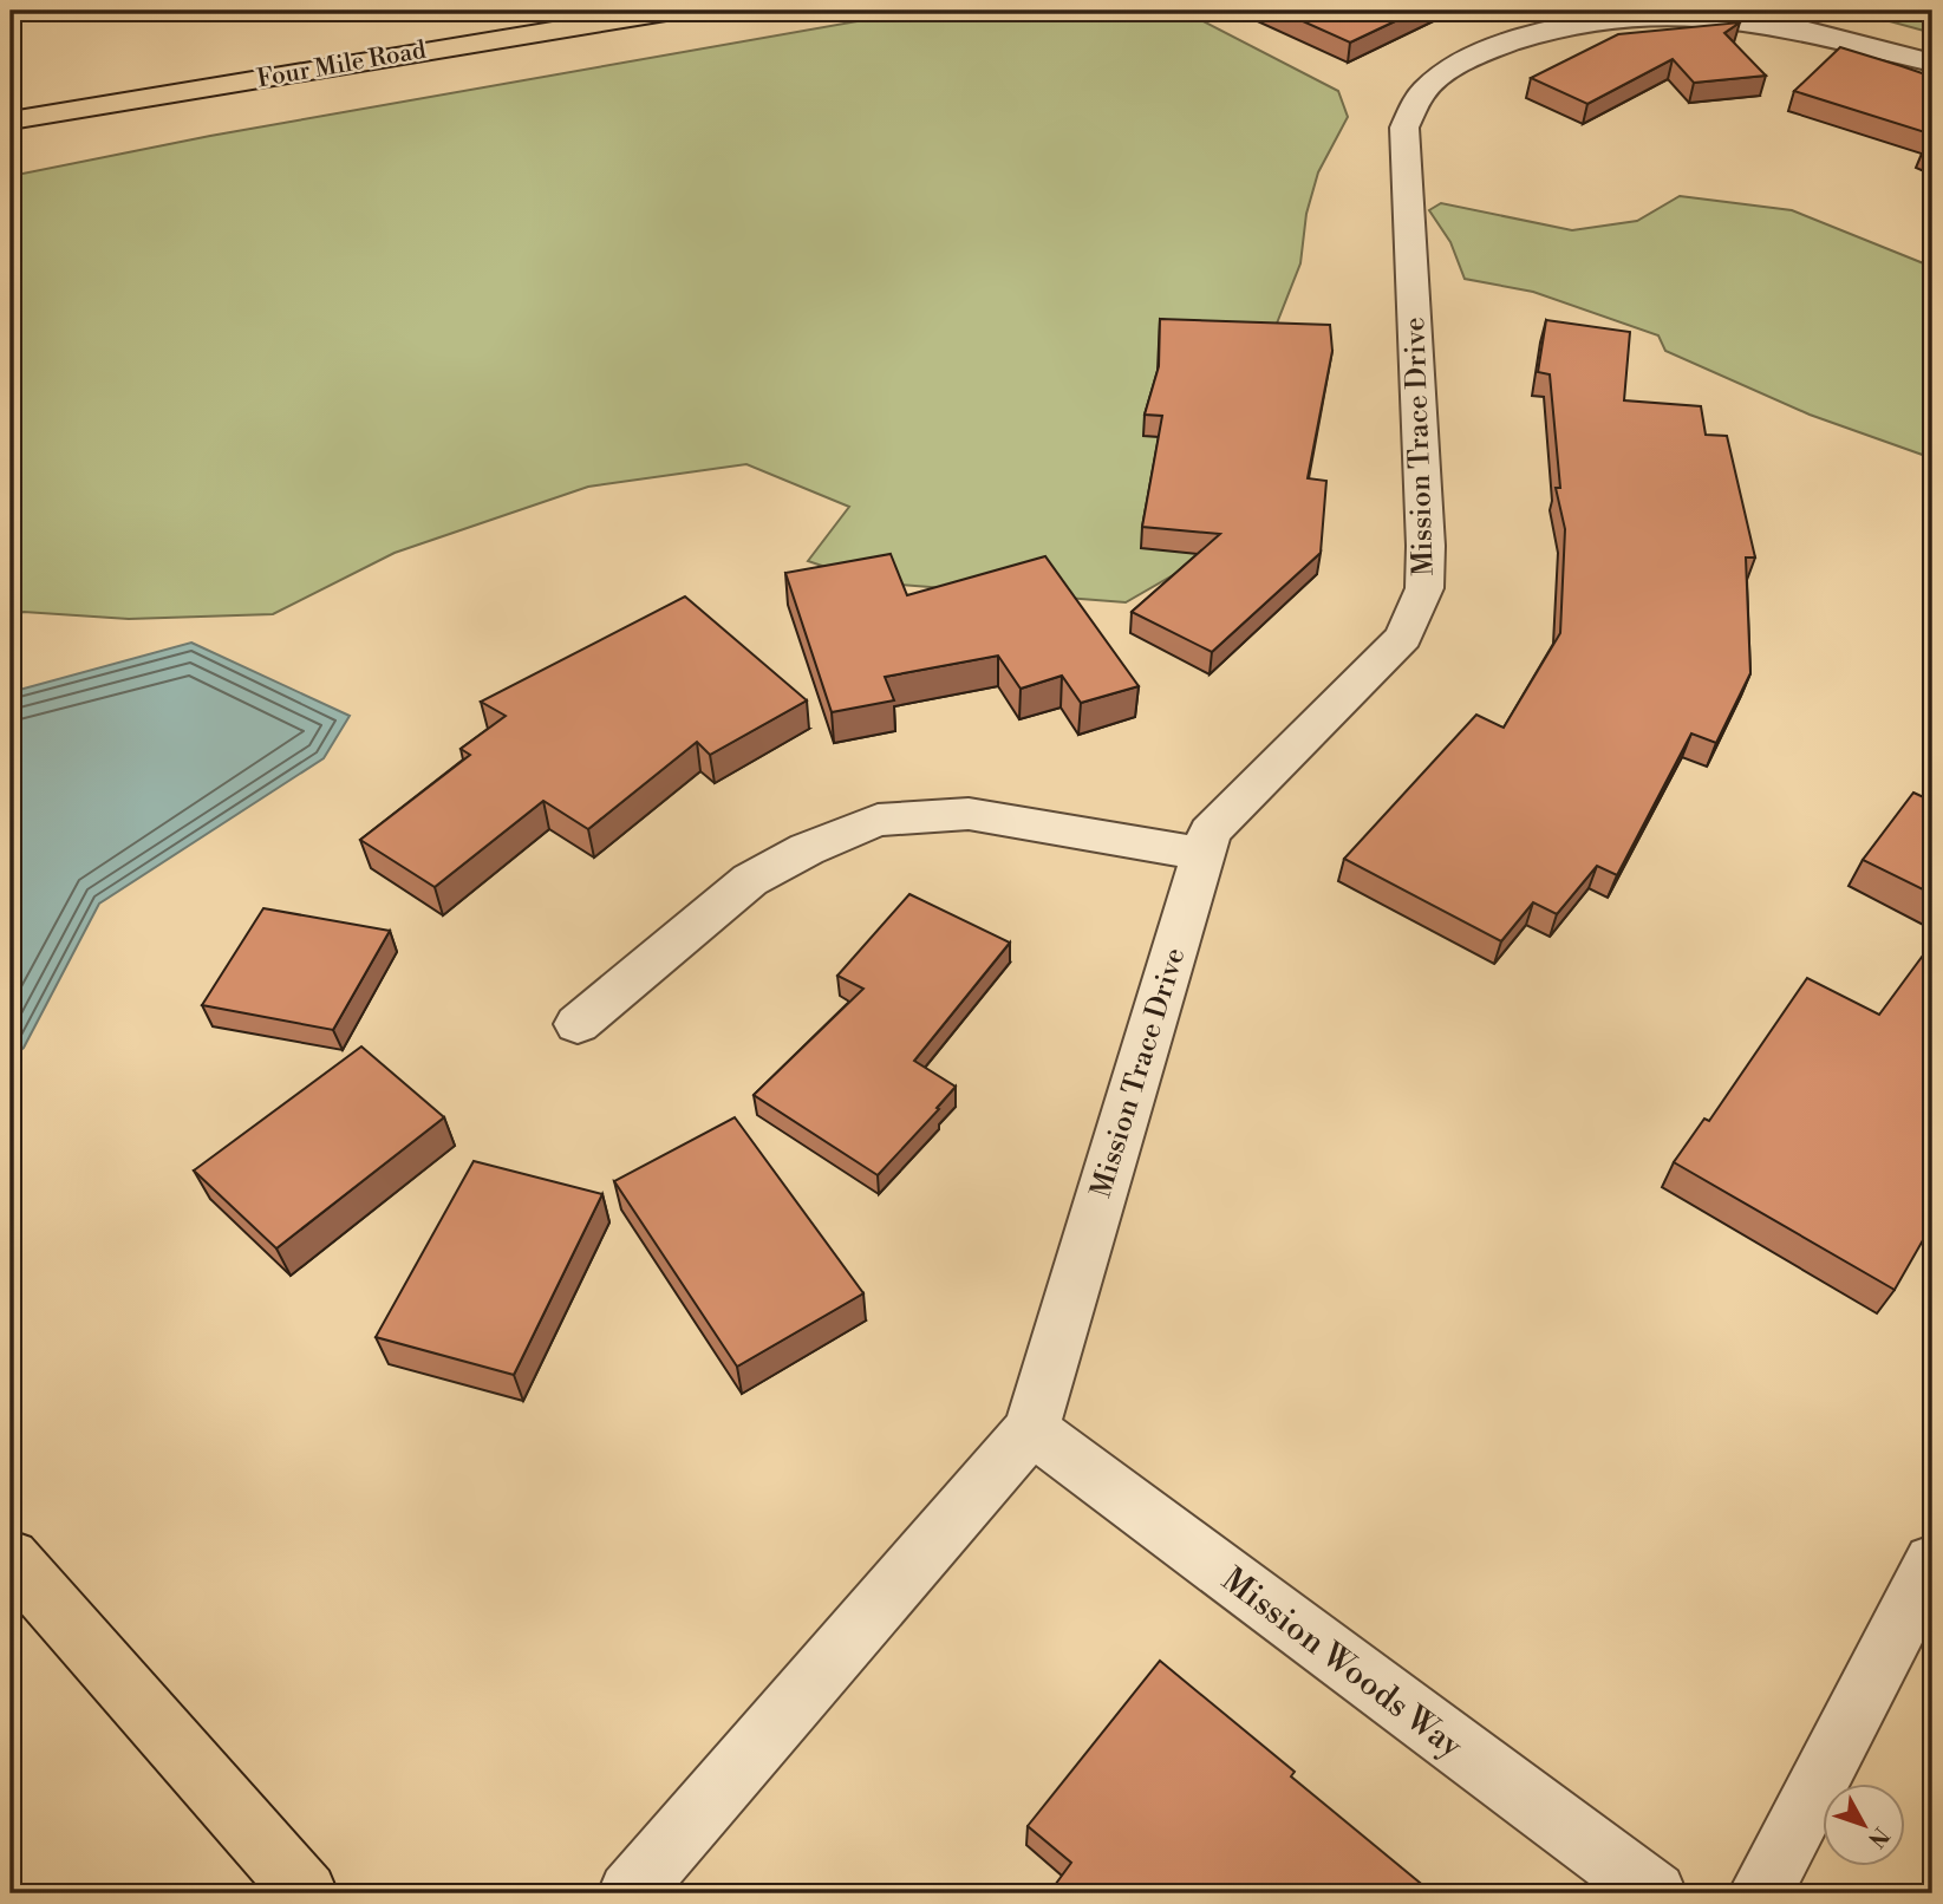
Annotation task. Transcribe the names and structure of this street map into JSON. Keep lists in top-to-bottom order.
{
  "streets": {
    "main road": ["Four Mile Road"],
    "street": ["Mission Trace Drive", "Mission Woods Way"]
  },
  "crossings": [
    ["Mission Trace Drive", "Mission Woods Way"]
  ],
  "north": "bottom right"
}
